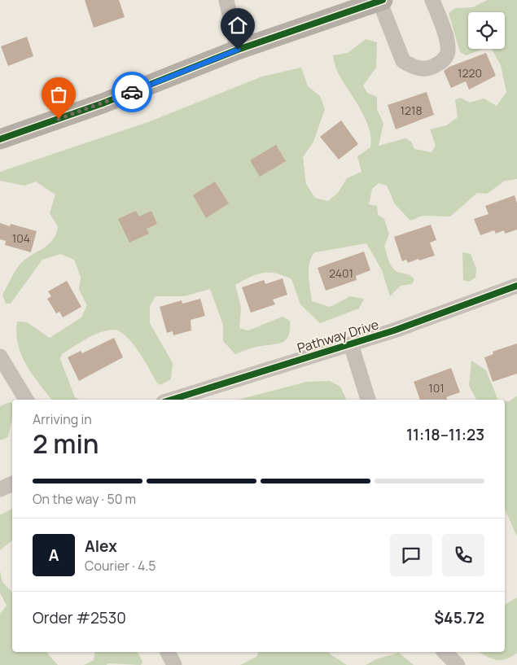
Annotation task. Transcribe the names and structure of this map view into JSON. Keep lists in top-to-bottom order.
{
  "streets": {
    "street": ["Pathway Drive"]
  },
  "house_numbers": [
    "1220",
    "1218",
    "104",
    "2401",
    "101"
  ],
  "page": {
    "heading": ["2 min", "Arriving in", "11:18–11:23"],
    "panel": [
      "Alex",
      "Courier · 4.5",
      "Order #2530",
      "$45.72"
    ],
    "bar": "On the way · 50 m",
    "round": "A"
  }
}
